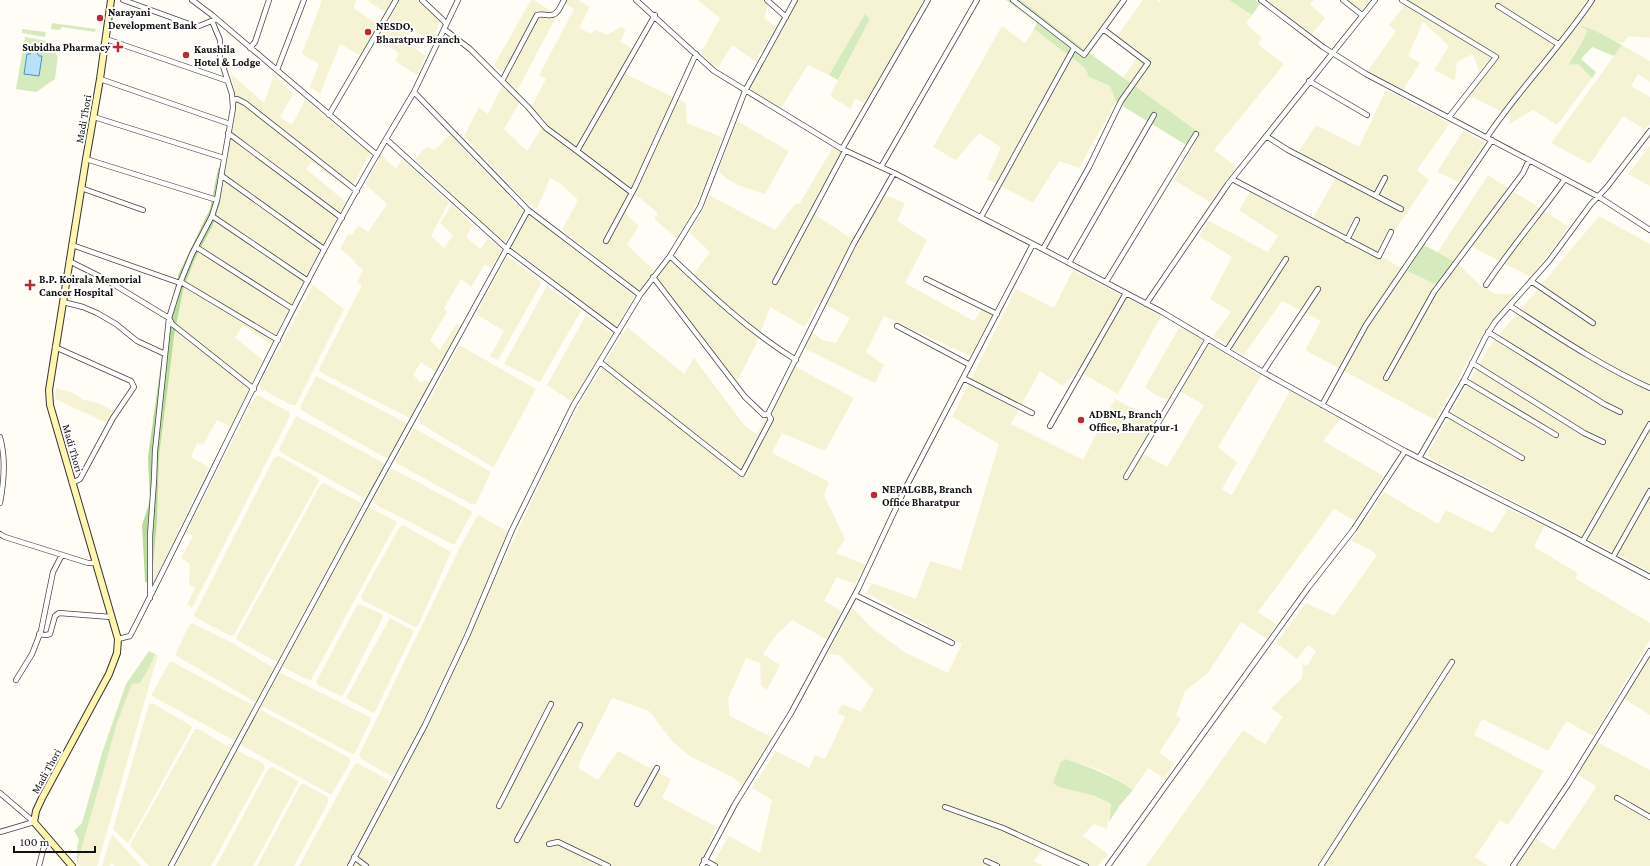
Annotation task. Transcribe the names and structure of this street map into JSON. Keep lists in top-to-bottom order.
{
  "streets": {
    "main road": ["Madi Thori"]
  },
  "places": {
    "other": [
      "Narayani Development Bank",
      "NESDO, Bharatpur Branch",
      "Kaushila Hotel & Lodge",
      "ADBNL, Branch Office, Bharatpur-1",
      "NEPALGBB, Branch Office Bharatpur"
    ],
    "health": ["Subidha Pharmacy", "B.P. Koirala Memorial Cancer Hospital"]
  },
  "scale_bar": "100 m"
}
